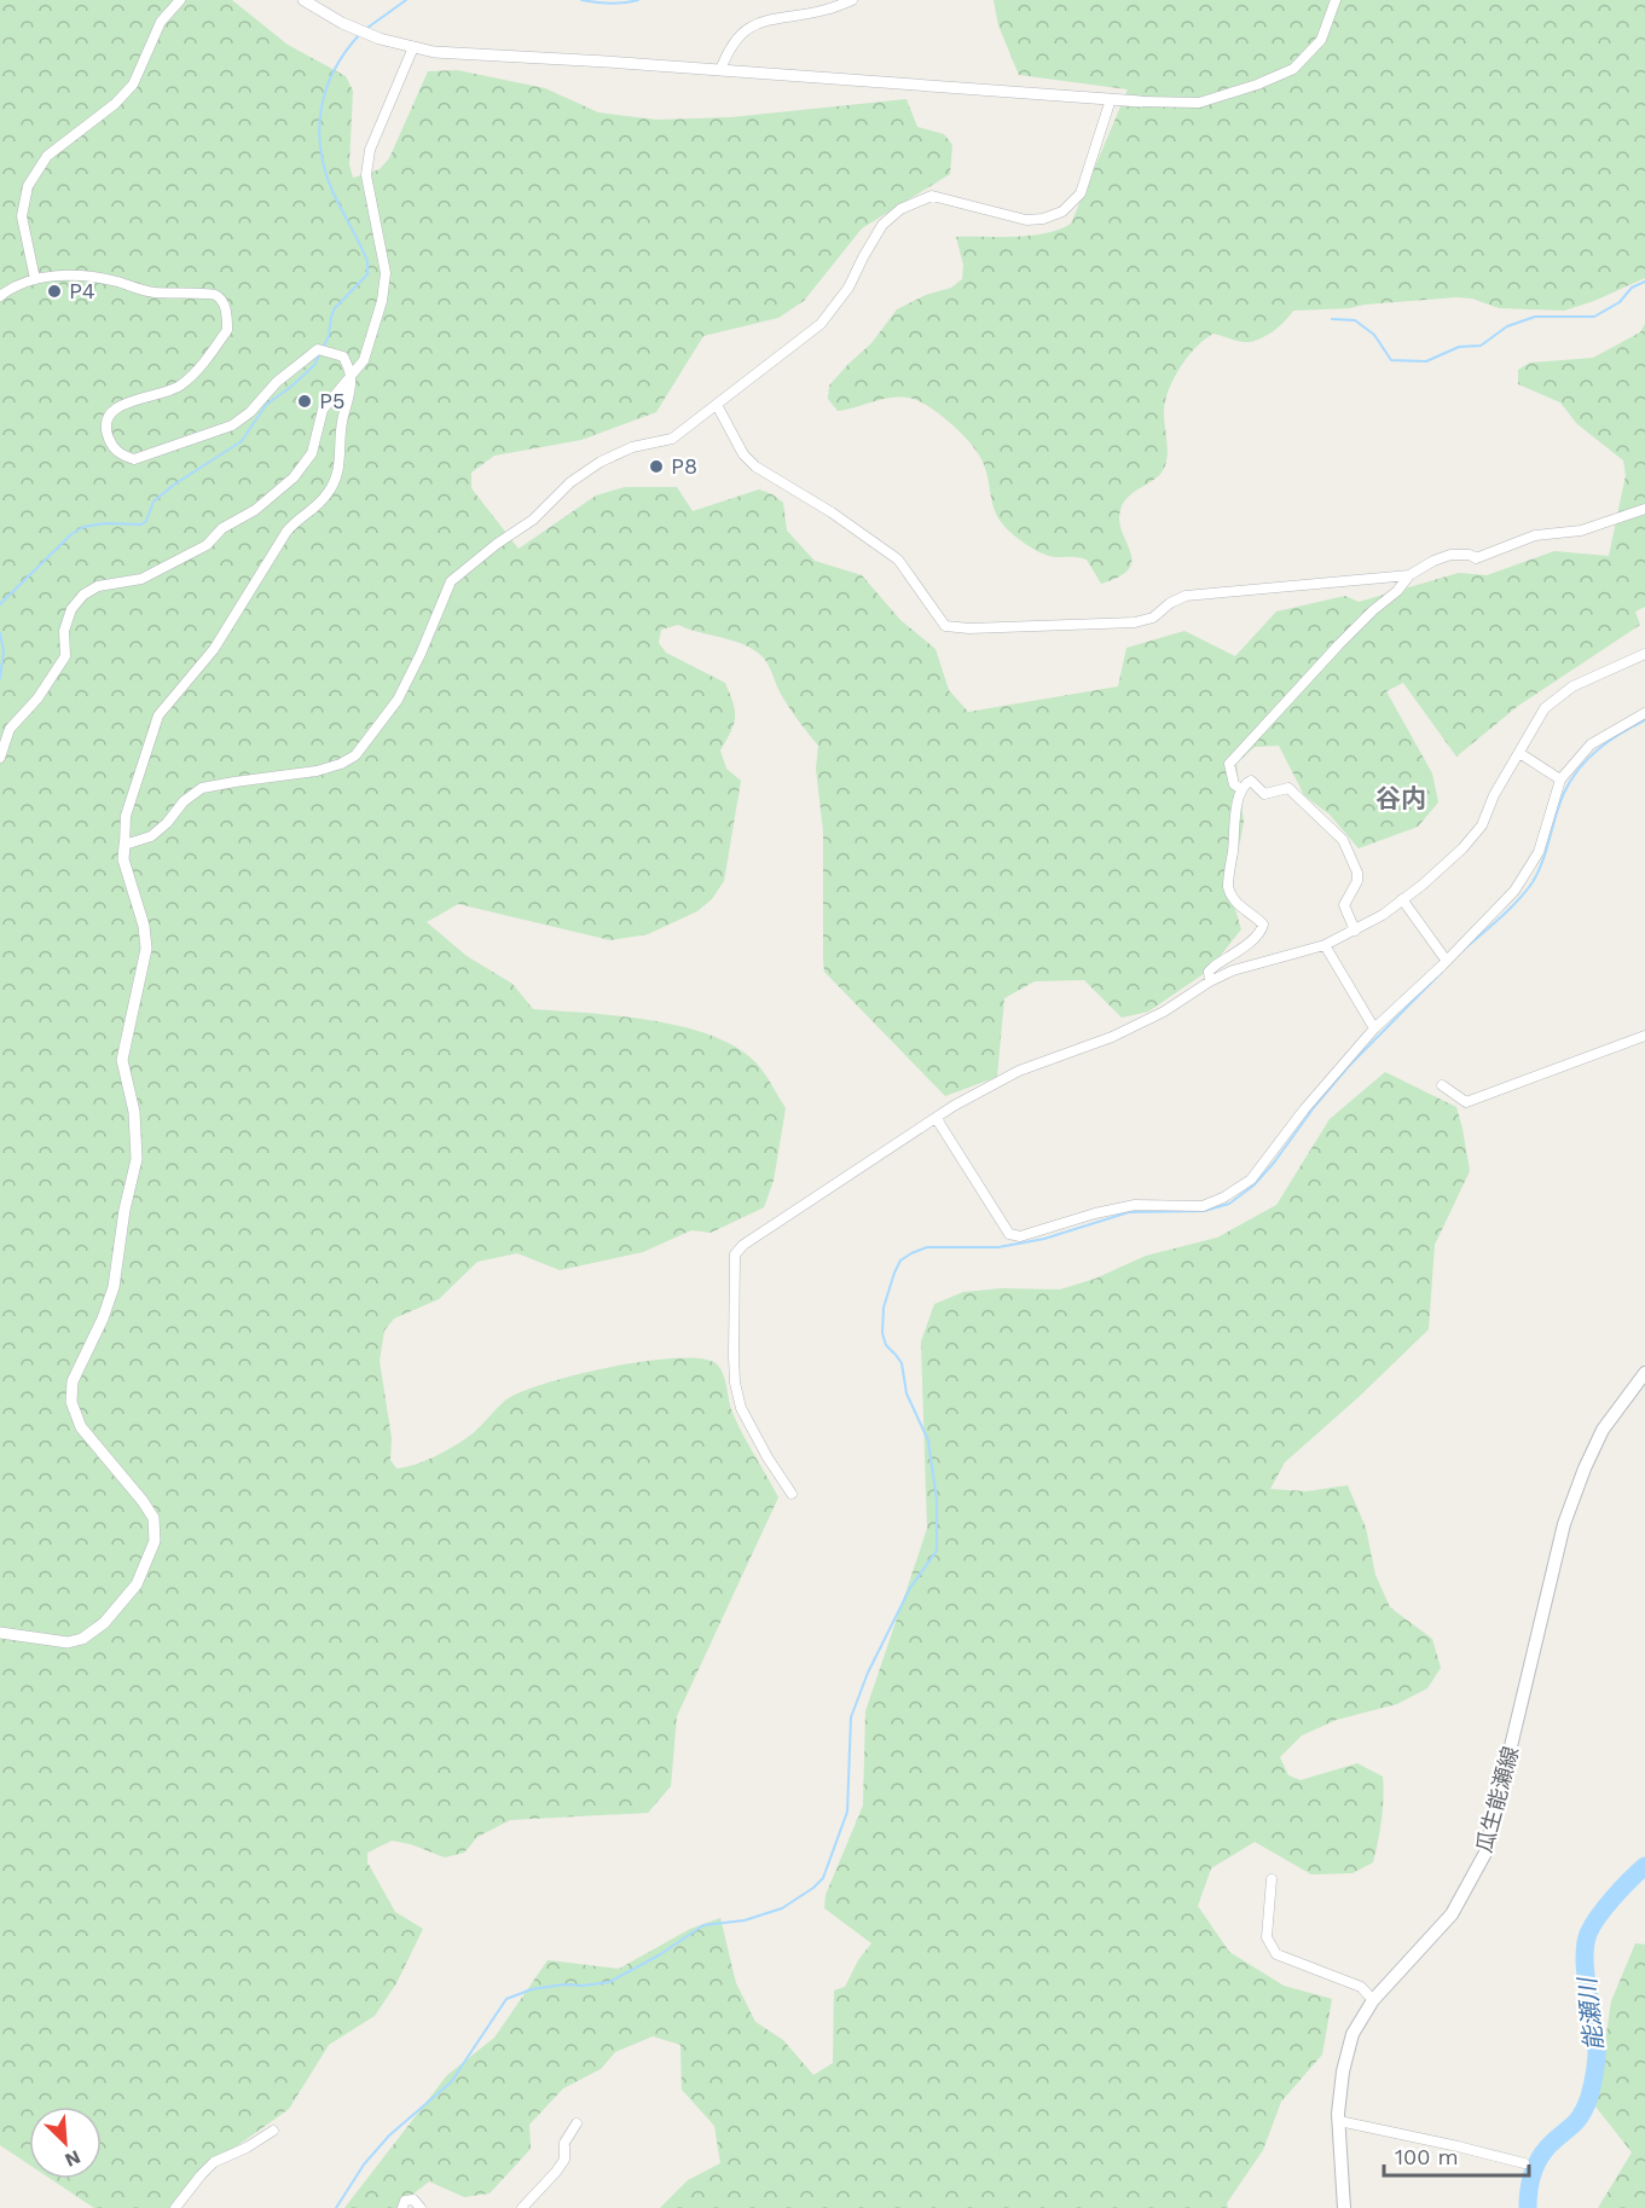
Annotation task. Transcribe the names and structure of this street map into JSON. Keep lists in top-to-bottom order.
{
  "streets": {
    "main road": ["瓜生能瀬線"]
  },
  "districts": ["谷内"],
  "water": ["能瀬川"],
  "places": ["P4", "P5", "P8"],
  "scale_bar": "100 m",
  "north": "bottom right"
}
